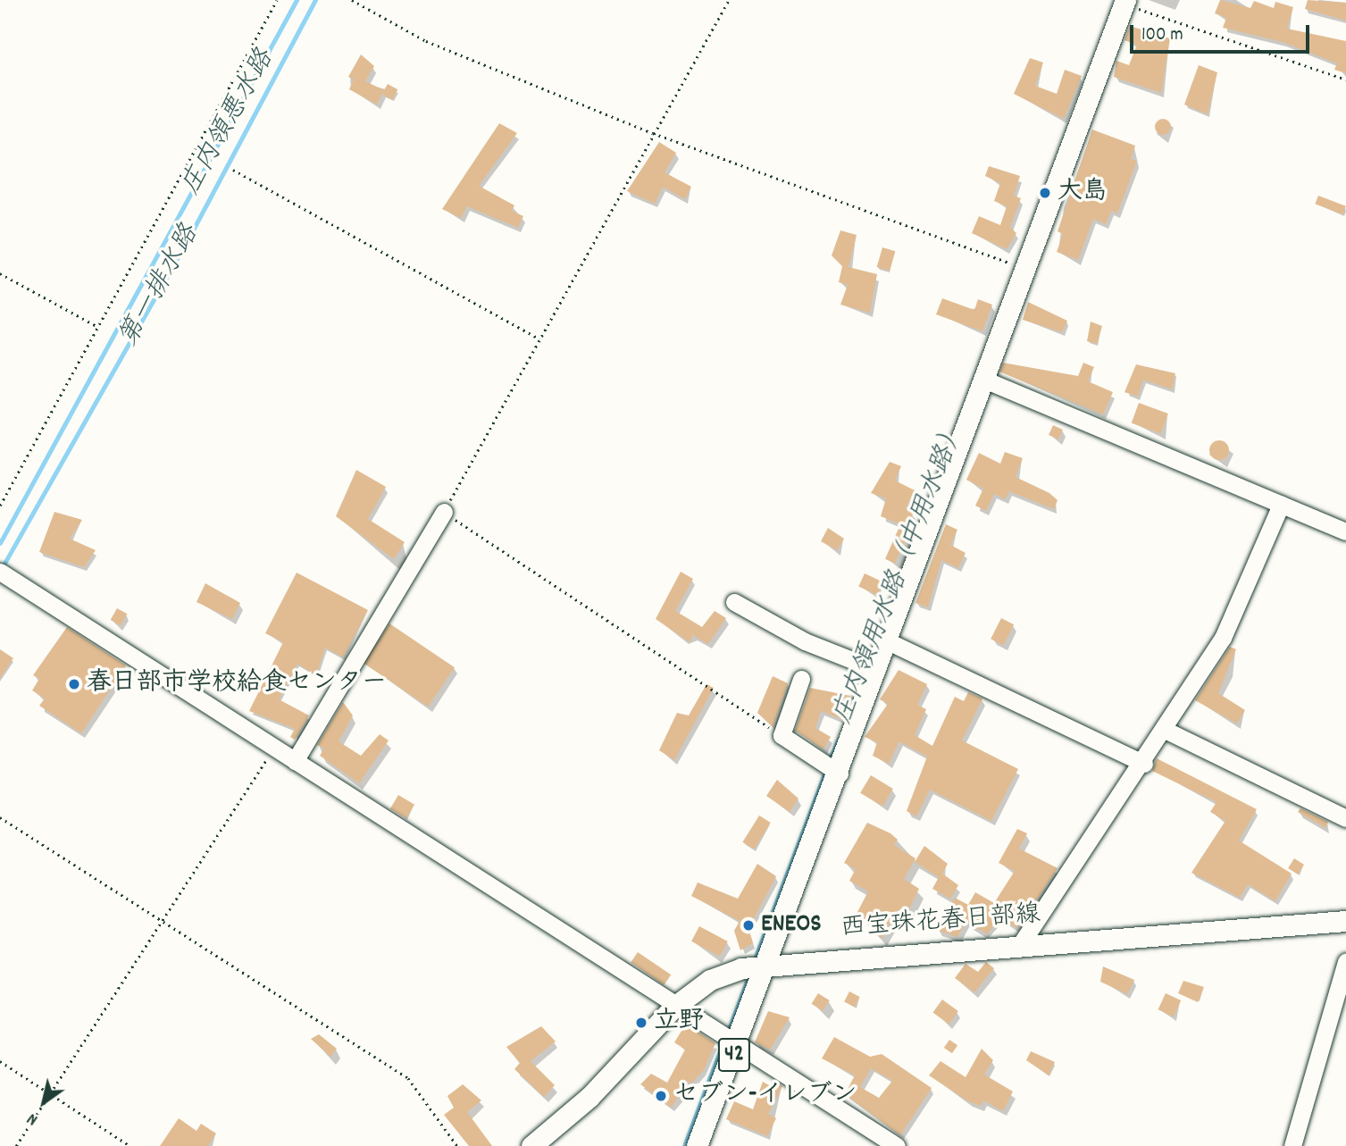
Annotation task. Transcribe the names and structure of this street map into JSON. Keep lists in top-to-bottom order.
{
  "streets": {
    "main road": ["西宝珠花春日部線", "42"]
  },
  "crossings": [
    ["西宝珠花春日部線", "42"]
  ],
  "water": ["庄内領悪水路", "第一排水路", "庄内領用水路（中用水路）"],
  "places": [
    "大島",
    "春日部市学校給食センター",
    "ENEOS",
    "立野",
    "セブン-イレブン"
  ],
  "scale_bar": "100 m",
  "north": "bottom left"
}
